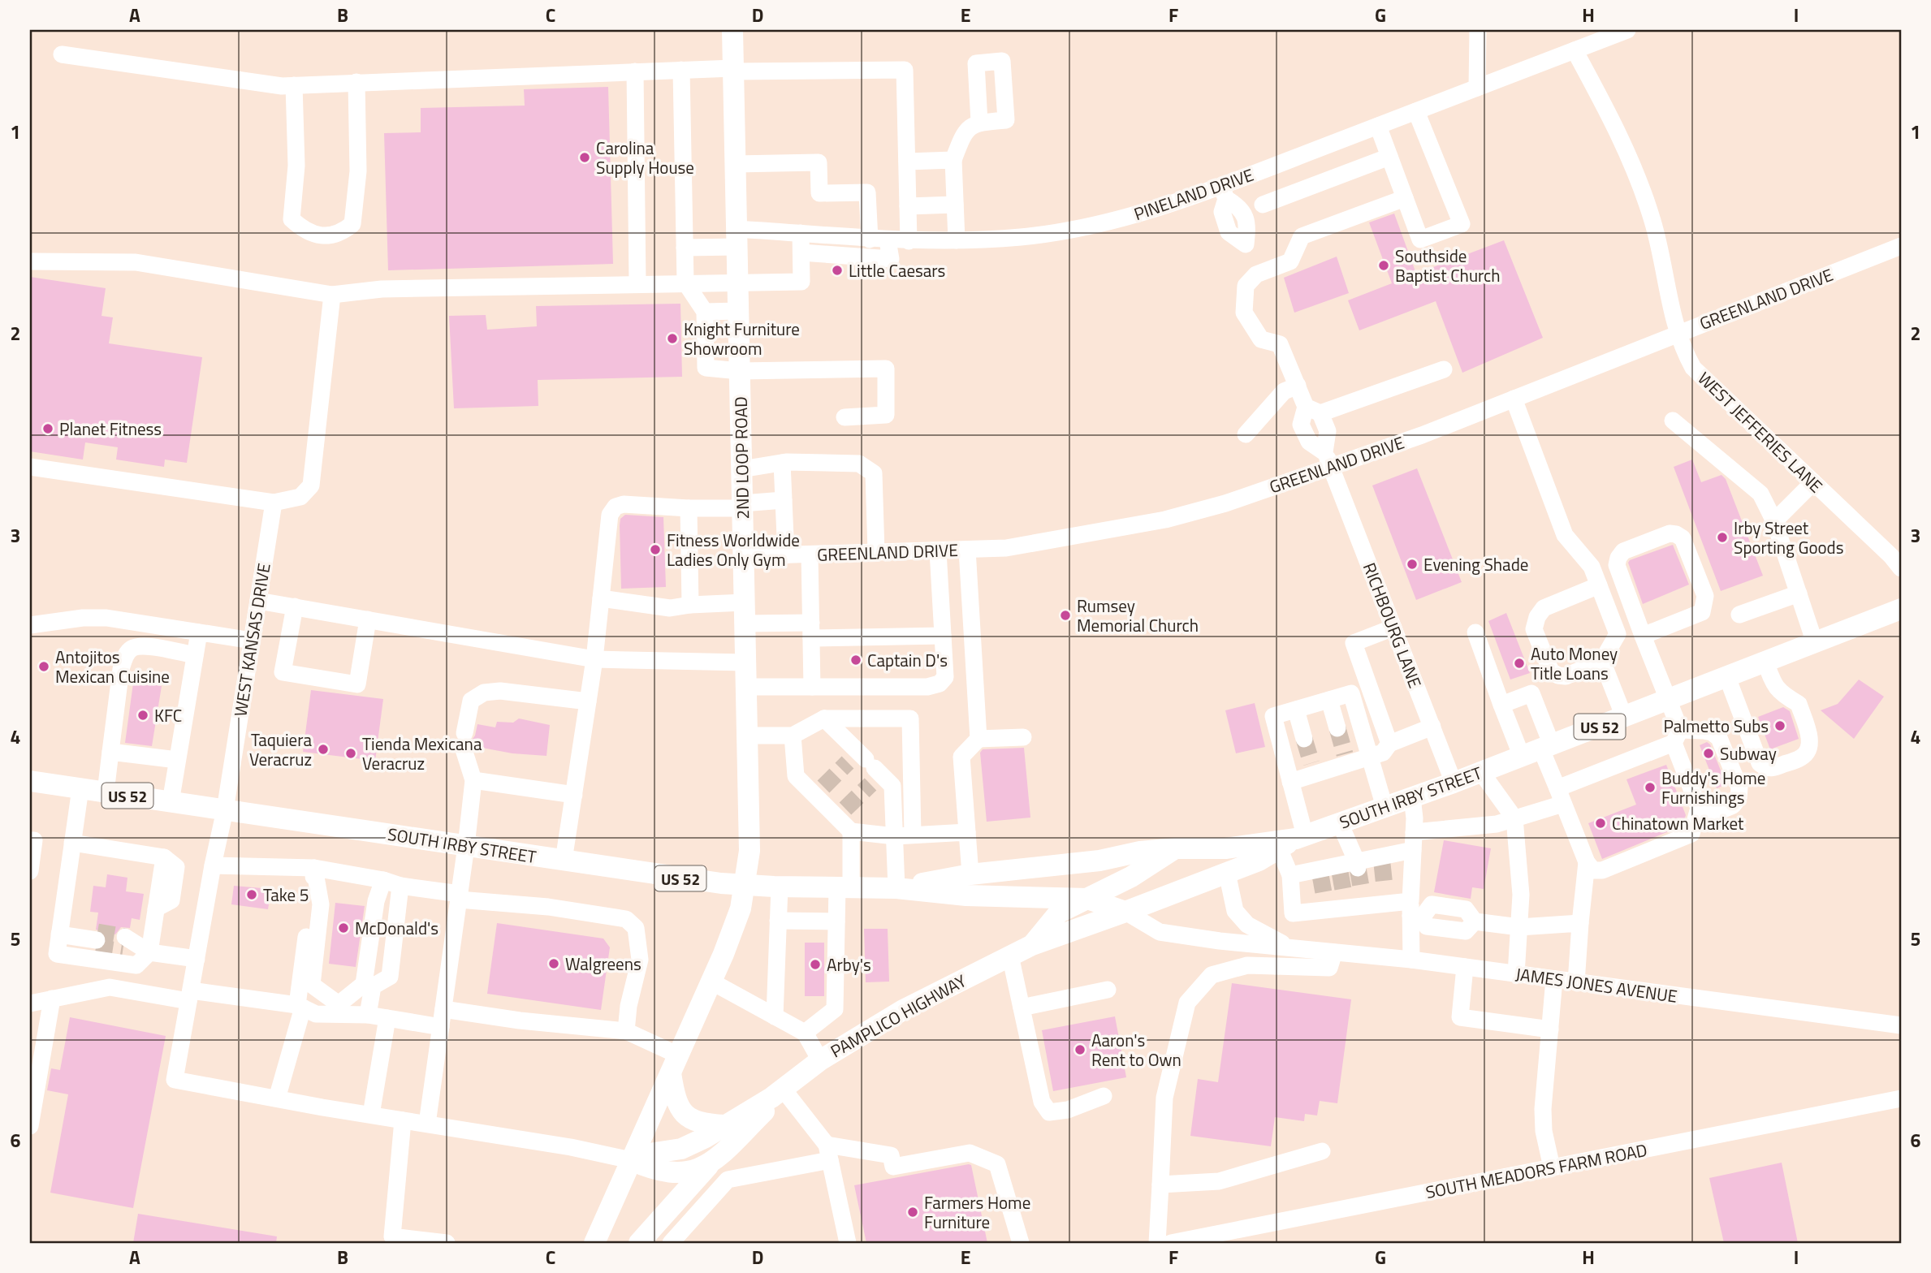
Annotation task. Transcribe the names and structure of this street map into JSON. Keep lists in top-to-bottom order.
{
  "streets": {
    "main road": [
      "2ND LOOP ROAD",
      "US 52",
      "SOUTH IRBY STREET",
      "PAMPLICO HIGHWAY"
    ],
    "street": [
      "PINELAND DRIVE",
      "GREENLAND DRIVE",
      "WEST JEFFERIES LANE",
      "RICHBOURG LANE",
      "WEST KANSAS DRIVE",
      "JAMES JONES AVENUE",
      "SOUTH MEADORS FARM ROAD"
    ]
  },
  "crossings": [
    ["PINELAND DRIVE", "WEST JEFFERIES LANE"],
    ["PINELAND DRIVE", "2ND LOOP ROAD"],
    ["GREENLAND DRIVE", "WEST JEFFERIES LANE"],
    ["GREENLAND DRIVE", "2ND LOOP ROAD"],
    ["GREENLAND DRIVE", "RICHBOURG LANE"],
    ["2ND LOOP ROAD", "SOUTH IRBY STREET"],
    ["RICHBOURG LANE", "SOUTH IRBY STREET"],
    ["WEST KANSAS DRIVE", "SOUTH IRBY STREET"],
    ["SOUTH IRBY STREET", "JAMES JONES AVENUE"],
    ["SOUTH IRBY STREET", "PAMPLICO HIGHWAY"],
    ["JAMES JONES AVENUE", "PAMPLICO HIGHWAY"]
  ],
  "places": [
    "Carolina Supply House",
    "Southside Baptist Church",
    "Little Caesars",
    "Knight Furniture Showroom",
    "Planet Fitness",
    "Irby Street Sporting Goods",
    "Fitness Worldwide Ladies Only Gym",
    "Evening Shade",
    "Rumsey Memorial Church",
    "Captain D's",
    "Auto Money Title Loans",
    "Antojitos Mexican Cuisine",
    "KFC",
    "Palmetto Subs",
    "Taquiera Veracruz",
    "Tienda Mexicana Veracruz",
    "Subway",
    "Buddy's Home Furnishings",
    "Chinatown Market",
    "Take 5",
    "McDonald's",
    "Walgreens",
    "Arby's",
    "Aaron's Rent to Own",
    "Farmers Home Furniture"
  ],
  "grid": {
    "columns": [
      "A",
      "B",
      "C",
      "D",
      "E",
      "F",
      "G",
      "H",
      "I"
    ],
    "rows": [
      "1",
      "2",
      "3",
      "4",
      "5",
      "6"
    ]
  }
}
